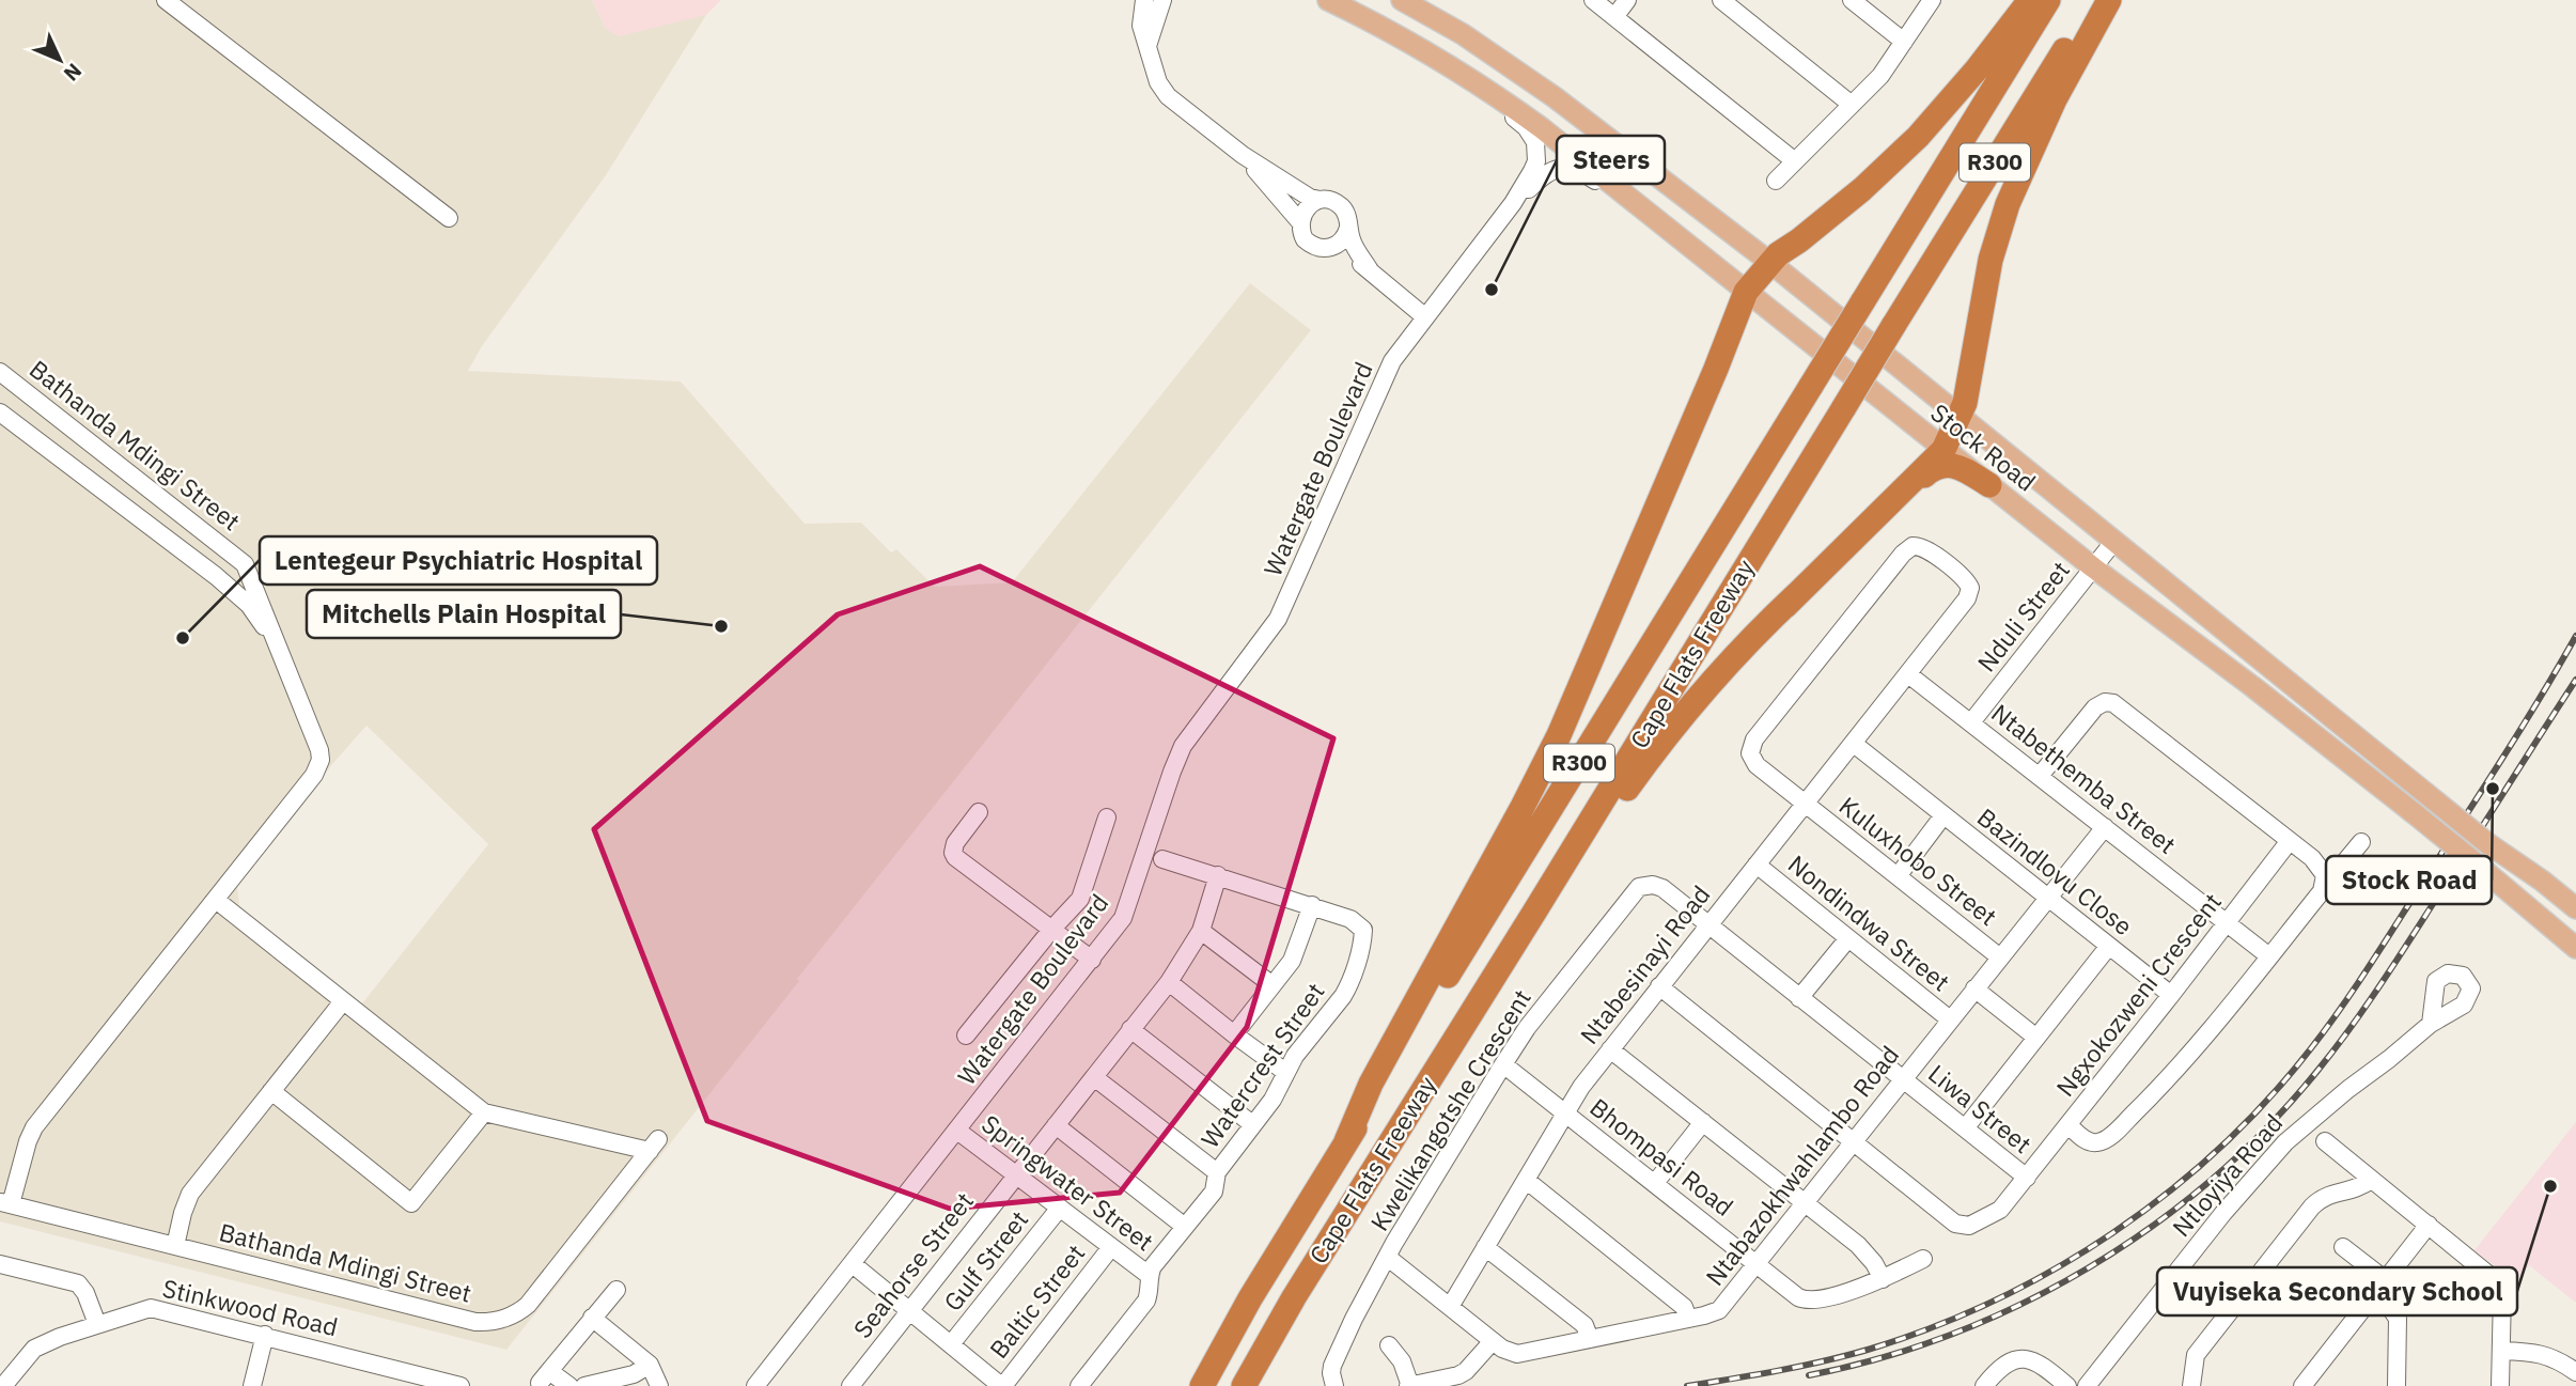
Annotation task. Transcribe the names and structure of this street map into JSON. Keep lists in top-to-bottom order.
{
  "streets": {
    "highway": ["R300", "Cape Flats Freeway"],
    "main road": ["Stock Road"],
    "street": [
      "Bathanda Mdingi Street",
      "Watergate Boulevard",
      "Nduli Street",
      "Ntabethemba Street",
      "Kuluxhobo Street",
      "Bazindlovu Close",
      "Nondindwa Street",
      "Ntabesinayi Road",
      "Ngxokozweni Crescent",
      "Watercrest Street",
      "Liwa Street",
      "Kwelikangotshe Crescent",
      "Bhompasi Road",
      "Ntabazokhwahlambo Road",
      "Ntloyiya Road",
      "Springwater Street",
      "Gulf Street",
      "Seahorse Street",
      "Baltic Street",
      "Stinkwood Road"
    ]
  },
  "crossings": [
    ["Stock Road", "Watergate Boulevard"],
    ["Stock Road", "Nduli Street"],
    ["Watergate Boulevard", "Springwater Street"],
    ["Nduli Street", "Ntabethemba Street"],
    ["Ntabethemba Street", "Kuluxhobo Street"],
    ["Ntabethemba Street", "Ntabesinayi Road"],
    ["Ntabethemba Street", "Ngxokozweni Crescent"],
    ["Ntabethemba Street", "Ntabazokhwahlambo Road"],
    ["Kuluxhobo Street", "Bazindlovu Close"],
    ["Kuluxhobo Street", "Ntabesinayi Road"],
    ["Kuluxhobo Street", "Ntabazokhwahlambo Road"],
    ["Bazindlovu Close", "Ntabesinayi Road"],
    ["Bazindlovu Close", "Ngxokozweni Crescent"],
    ["Bazindlovu Close", "Ntabazokhwahlambo Road"],
    ["Nondindwa Street", "Ntabesinayi Road"],
    ["Nondindwa Street", "Ntabazokhwahlambo Road"],
    ["Ntabesinayi Road", "Liwa Street"],
    ["Ntabesinayi Road", "Kwelikangotshe Crescent"],
    ["Ntabesinayi Road", "Bhompasi Road"],
    ["Ntabesinayi Road", "Ntabazokhwahlambo Road"],
    ["Ngxokozweni Crescent", "Liwa Street"],
    ["Ngxokozweni Crescent", "Ntabazokhwahlambo Road"],
    ["Watercrest Street", "Springwater Street"],
    ["Liwa Street", "Kwelikangotshe Crescent"],
    ["Liwa Street", "Ntabazokhwahlambo Road"],
    ["Kwelikangotshe Crescent", "Bhompasi Road"],
    ["Kwelikangotshe Crescent", "Ntabazokhwahlambo Road"],
    ["Bhompasi Road", "Ntabazokhwahlambo Road"],
    ["Springwater Street", "Gulf Street"],
    ["Springwater Street", "Seahorse Street"],
    ["Springwater Street", "Baltic Street"]
  ],
  "places": [
    "Steers",
    "Mitchells Plain Hospital",
    "Lentegeur Psychiatric Hospital",
    "Stock Road",
    "Vuyiseka Secondary School"
  ],
  "north": "bottom right"
}
